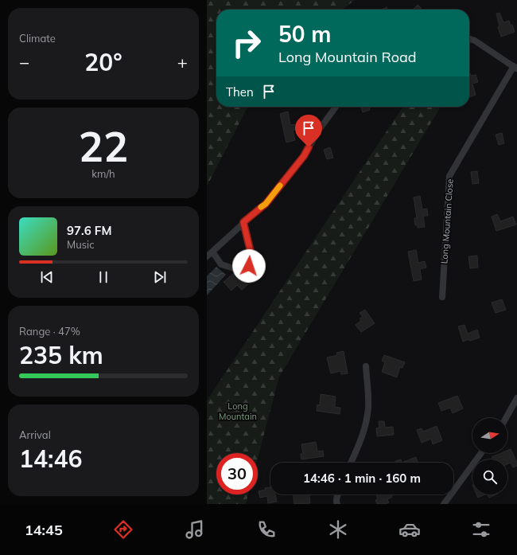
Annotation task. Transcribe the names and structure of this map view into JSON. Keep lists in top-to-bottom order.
{
  "streets": {
    "street": ["Long Mountain Close"]
  },
  "parks": ["Long Mountain"],
  "north": "right",
  "page": {
    "tile": [
      "Climate",
      ["22", "km/h"],
      ["Range · 47%", "235 km"],
      ["Arrival", "14:46"]
    ],
    "turn": ["50 m", "Long Mountain Road"],
    "heat": ["−", "20°", "+"],
    "then": "Then",
    "song": ["97.6 FM", "Music"],
    "limit": "30",
    "trip": "14:46 · 1 min · 160 m",
    "tabs": "14:45"
  }
}
